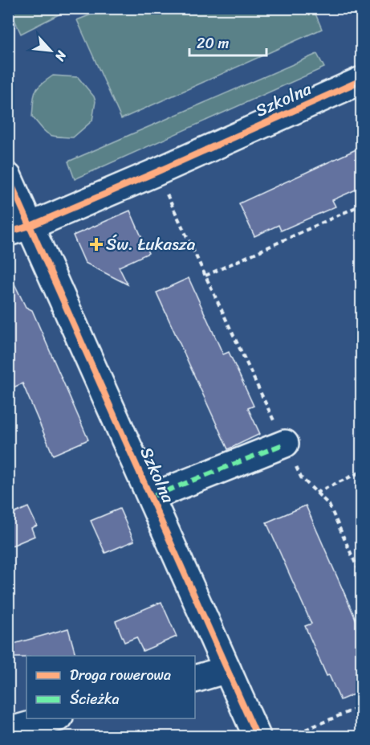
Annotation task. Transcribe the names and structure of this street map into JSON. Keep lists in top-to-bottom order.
{
  "streets": {
    "street": ["Szkolna"]
  },
  "places": {
    "health": ["Św. Łukasza"]
  },
  "legend": ["Droga rowerowa", "Ścieżka"],
  "scale_bar": "20 m",
  "north": "bottom right"
}
